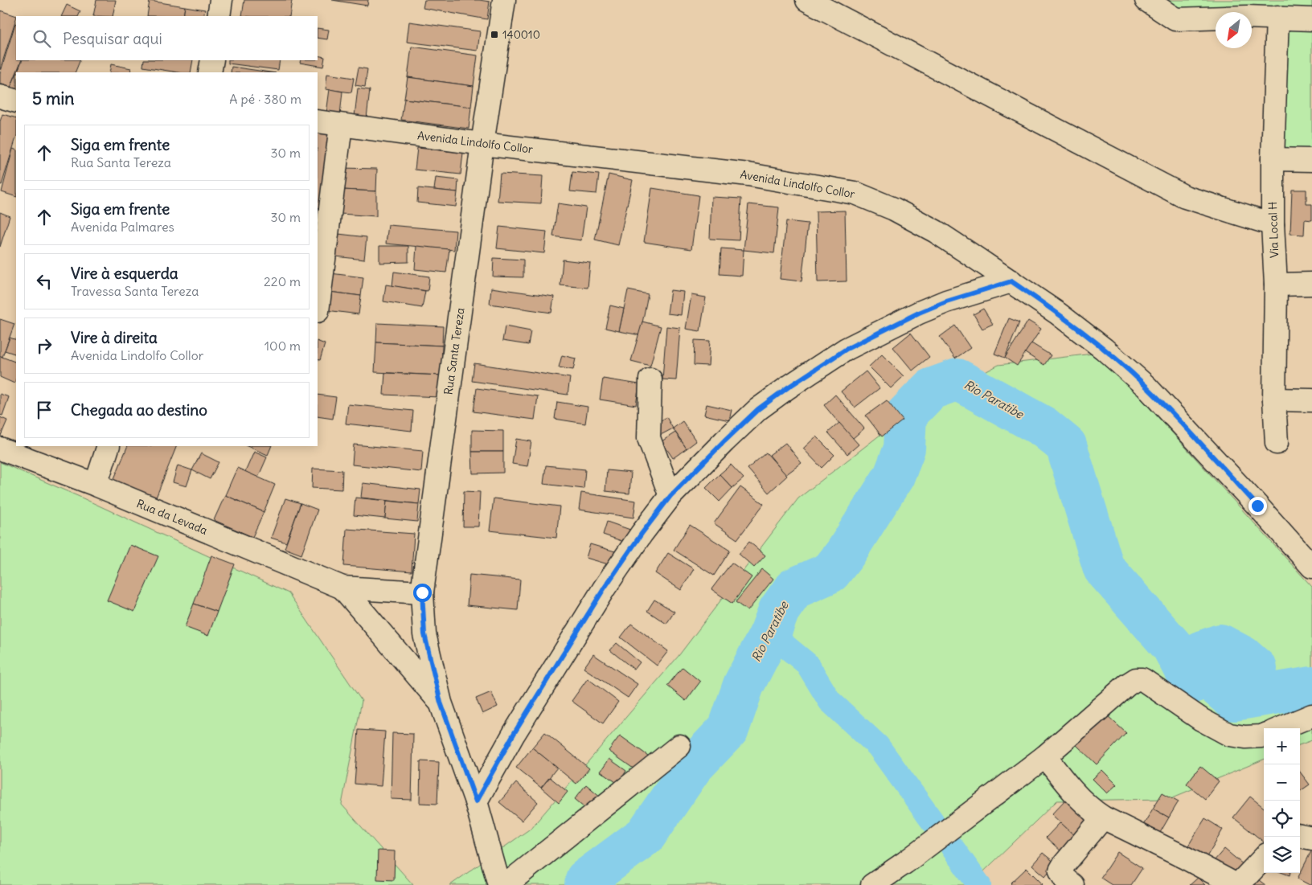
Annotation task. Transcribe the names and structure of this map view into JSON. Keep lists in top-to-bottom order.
{
  "streets": {
    "street": [
      "Avenida Lindolfo Collor",
      "Via Local H",
      "Rua Santa Tereza",
      "Rua da Levada"
    ]
  },
  "crossings": [
    ["Avenida Lindolfo Collor", "Rua Santa Tereza"],
    ["Rua Santa Tereza", "Rua da Levada"]
  ],
  "water": ["Rio Paratibe"],
  "places": {
    "transit": ["140010"]
  },
  "north": "bottom left",
  "page": {
    "search": "Pesquisar aqui",
    "heading": ["5 min", "A pé · 380 m"],
    "list": [
      ["Siga em frente", "Rua Santa Tereza", "30 m"],
      ["Siga em frente", "Avenida Palmares", "30 m"],
      ["Vire à esquerda", "Travessa Santa Tereza", "220 m"],
      ["Vire à direita", "Avenida Lindolfo Collor", "100 m"],
      "Chegada ao destino"
    ],
    "map_buttons": ["+", "−"]
  }
}
